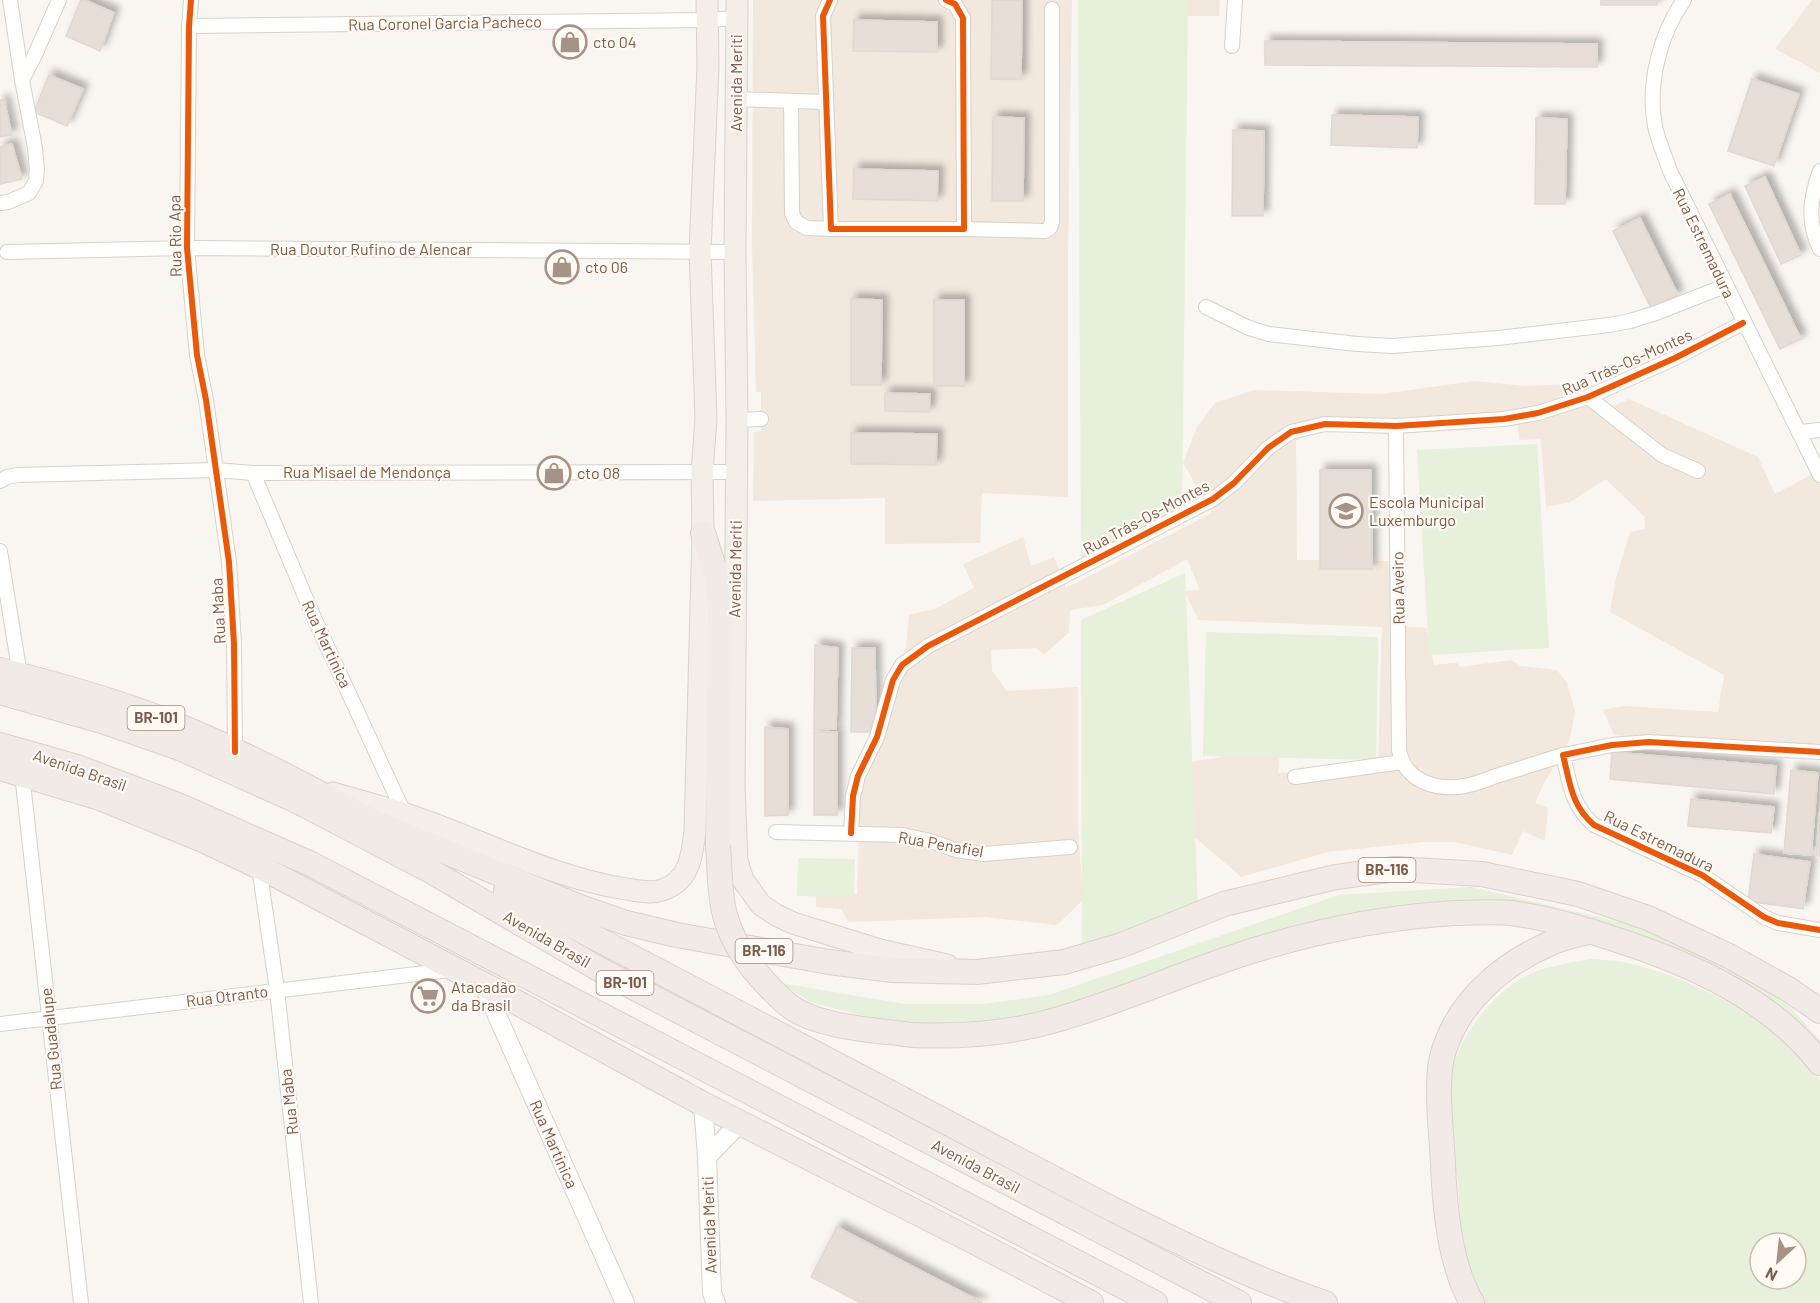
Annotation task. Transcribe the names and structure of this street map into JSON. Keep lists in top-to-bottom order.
{
  "streets": {
    "highway": ["BR-101", "Avenida Brasil", "BR-116"],
    "main road": ["Avenida Meriti"],
    "street": [
      "Rua Coronel Garcia Pacheco",
      "Rua Rio Apa",
      "Rua Estremadura",
      "Rua Doutor Rufino de Alencar",
      "Rua Trás-Os-Montes",
      "Rua Misael de Mendonça",
      "Rua Aveiro",
      "Rua Maba",
      "Rua Martinica",
      "Rua Penafiel",
      "Rua Otranto",
      "Rua Guadalupe"
    ]
  },
  "crossings": [
    ["Rua Coronel Garcia Pacheco", "Avenida Meriti"],
    ["Rua Coronel Garcia Pacheco", "Rua Rio Apa"],
    ["Avenida Meriti", "Rua Doutor Rufino de Alencar"],
    ["Avenida Meriti", "Rua Misael de Mendonça"],
    ["Avenida Meriti", "Avenida Brasil"],
    ["Avenida Meriti", "BR-116"],
    ["Rua Rio Apa", "Rua Doutor Rufino de Alencar"],
    ["Rua Rio Apa", "Rua Misael de Mendonça"],
    ["Rua Rio Apa", "Rua Maba"],
    ["Rua Estremadura", "Rua Trás-Os-Montes"],
    ["Rua Trás-Os-Montes", "Rua Aveiro"],
    ["Rua Trás-Os-Montes", "Rua Penafiel"],
    ["Rua Misael de Mendonça", "Rua Maba"],
    ["Rua Misael de Mendonça", "Rua Martinica"],
    ["Rua Maba", "Avenida Brasil"],
    ["Rua Maba", "Rua Otranto"],
    ["Rua Martinica", "Avenida Brasil"],
    ["BR-101", "Avenida Brasil"],
    ["Avenida Brasil", "BR-116"],
    ["Avenida Brasil", "Rua Otranto"],
    ["Avenida Brasil", "Rua Guadalupe"],
    ["Rua Otranto", "Rua Guadalupe"]
  ],
  "places": {
    "shop": ["cto 04", "cto 06", "cto 08"],
    "school or university": ["Escola Municipal Luxemburgo"],
    "supermarket": ["Atacadão da Brasil"]
  },
  "north": "bottom left"
}
